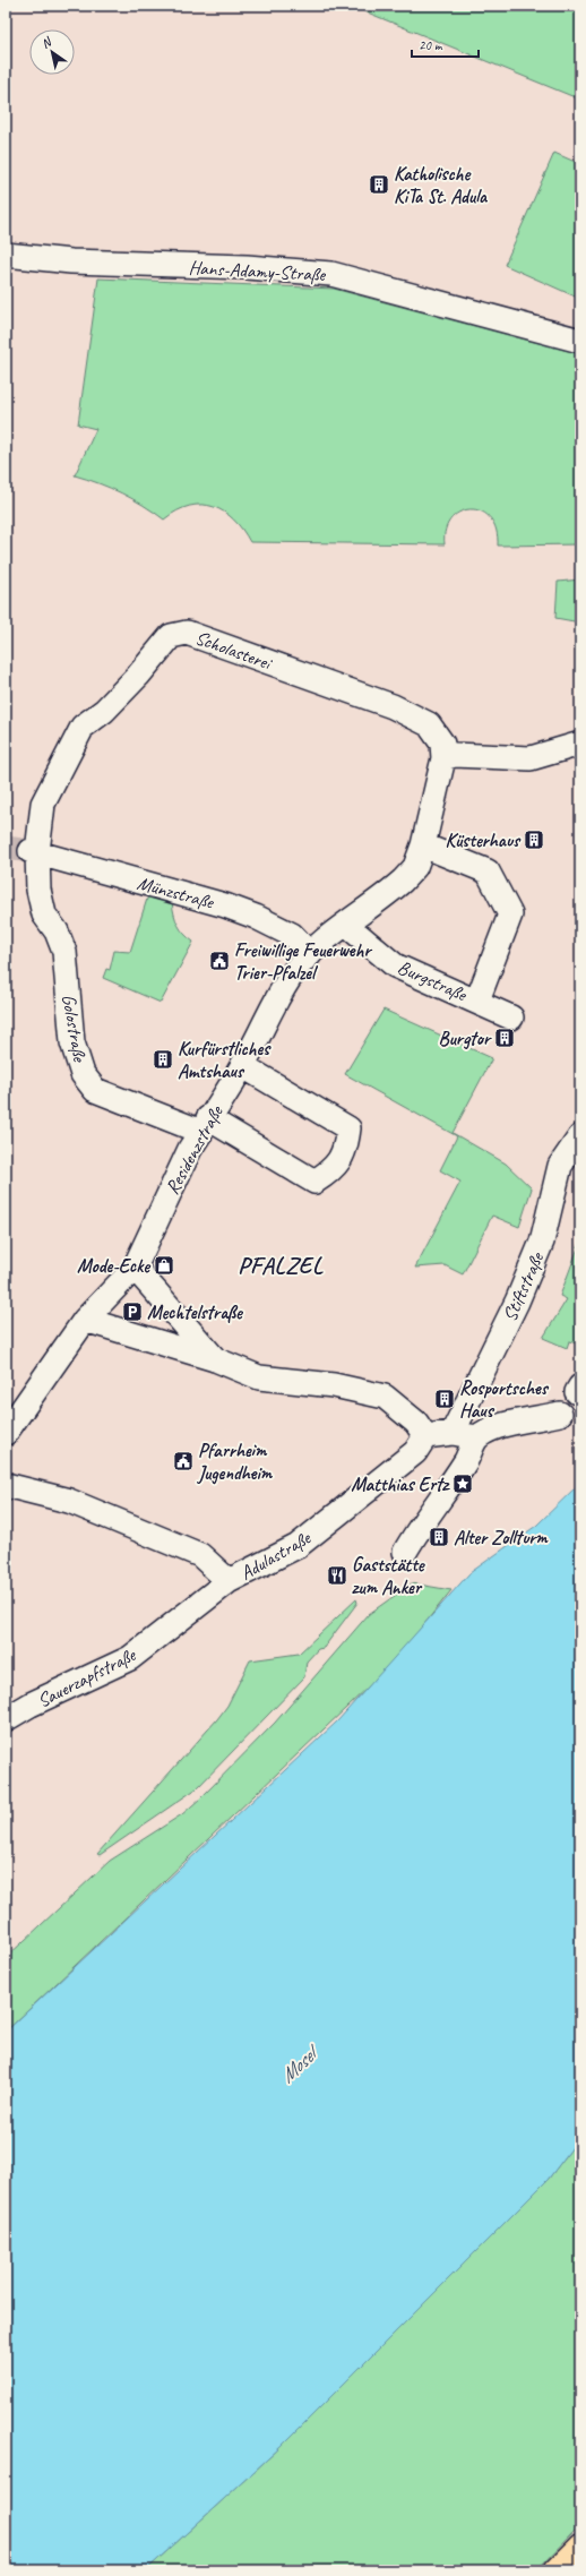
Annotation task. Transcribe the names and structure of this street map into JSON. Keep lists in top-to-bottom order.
{
  "streets": {
    "street": [
      "Hans-Adamy-Straße",
      "Scholasterei",
      "Münzstraße",
      "Burgstraße",
      "Golostraße",
      "Residenzstraße",
      "Stiftstraße",
      "Adulastraße",
      "Sauerzapfstraße"
    ]
  },
  "crossings": [
    ["Scholasterei", "Münzstraße"],
    ["Scholasterei", "Golostraße"],
    ["Scholasterei", "Residenzstraße"],
    ["Münzstraße", "Golostraße"],
    ["Münzstraße", "Residenzstraße"],
    ["Burgstraße", "Residenzstraße"],
    ["Golostraße", "Residenzstraße"],
    ["Adulastraße", "Sauerzapfstraße"]
  ],
  "districts": ["PFALZEL"],
  "water": ["Mosel"],
  "places": {
    "building": [
      "Katholische KiTa St. Adula",
      "Küsterhaus",
      "Burgtor",
      "Kurfürstliches Amtshaus",
      "Rosportsches Haus",
      "Alter Zollturm"
    ],
    "public building": ["Freiwillige Feuerwehr Trier-Pfalzel", "Pfarrheim Jugendheim"],
    "shop": ["Mode-Ecke"],
    "parking": ["Mechtelstraße"],
    "place": ["Matthias Ertz"],
    "restaurant": ["Gaststätte zum Anker"]
  },
  "scale_bar": "20 m",
  "north": "top left"
}
